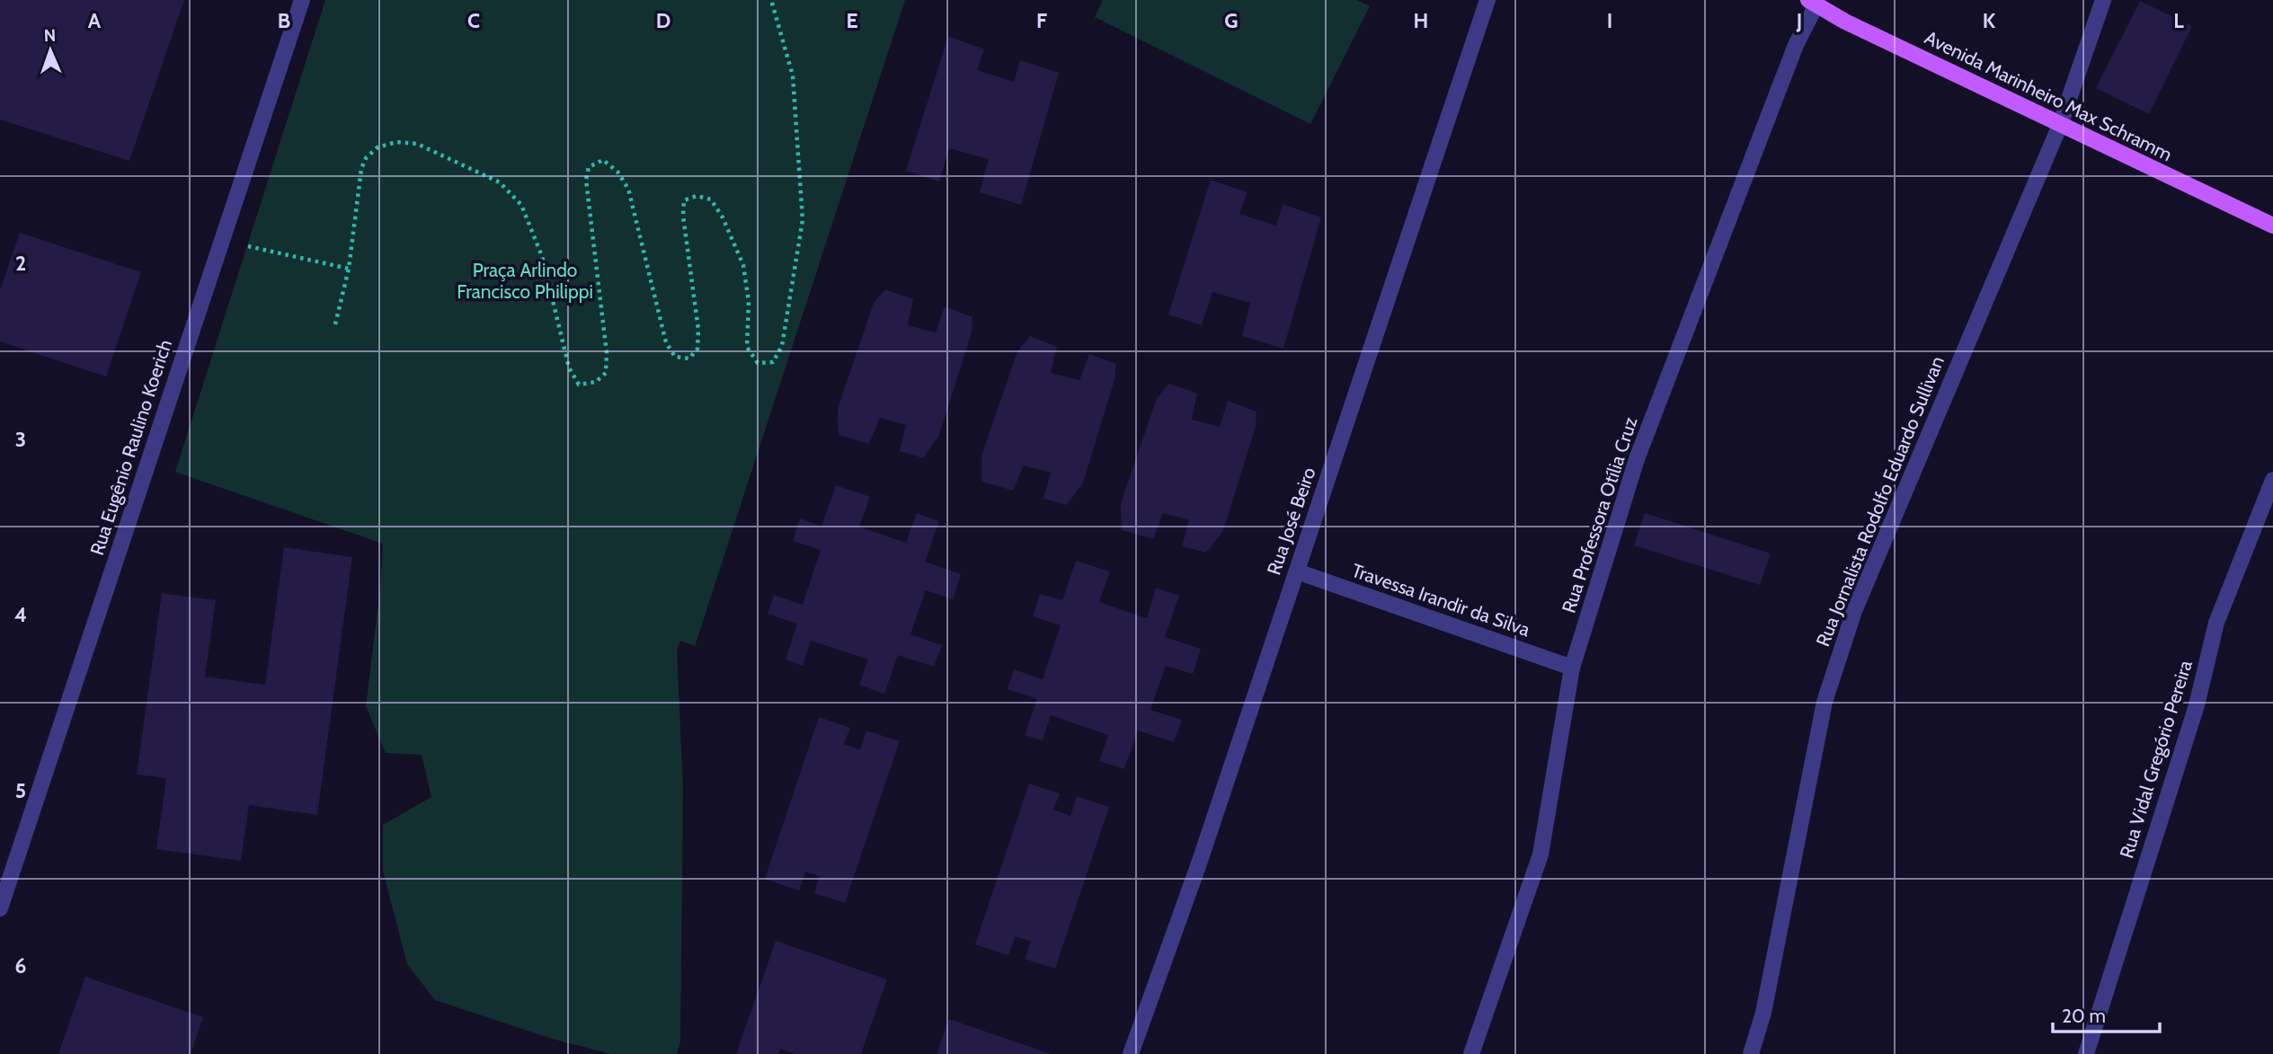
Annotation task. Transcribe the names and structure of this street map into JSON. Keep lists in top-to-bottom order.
{
  "streets": {
    "main road": ["Avenida Marinheiro Max Schramm"],
    "street": [
      "Rua Eugênio Raulino Koerich",
      "Rua Jornalista Rodolfo Eduardo Sullivan",
      "Rua Professora Otília Cruz",
      "Rua José Beiro",
      "Travessa Irandir da Silva",
      "Rua Vidal Gregório Pereira"
    ]
  },
  "crossings": [
    ["Avenida Marinheiro Max Schramm", "Rua Jornalista Rodolfo Eduardo Sullivan"],
    ["Avenida Marinheiro Max Schramm", "Rua Professora Otília Cruz"],
    ["Rua Professora Otília Cruz", "Travessa Irandir da Silva"],
    ["Rua José Beiro", "Travessa Irandir da Silva"]
  ],
  "parks": ["Praça Arlindo Francisco Philippi"],
  "scale_bar": "20 m",
  "north": "top",
  "grid": {
    "columns": [
      "A",
      "B",
      "C",
      "D",
      "E",
      "F",
      "G",
      "H",
      "I",
      "J",
      "K",
      "L"
    ],
    "rows": [
      "2",
      "3",
      "4",
      "5",
      "6"
    ]
  }
}
